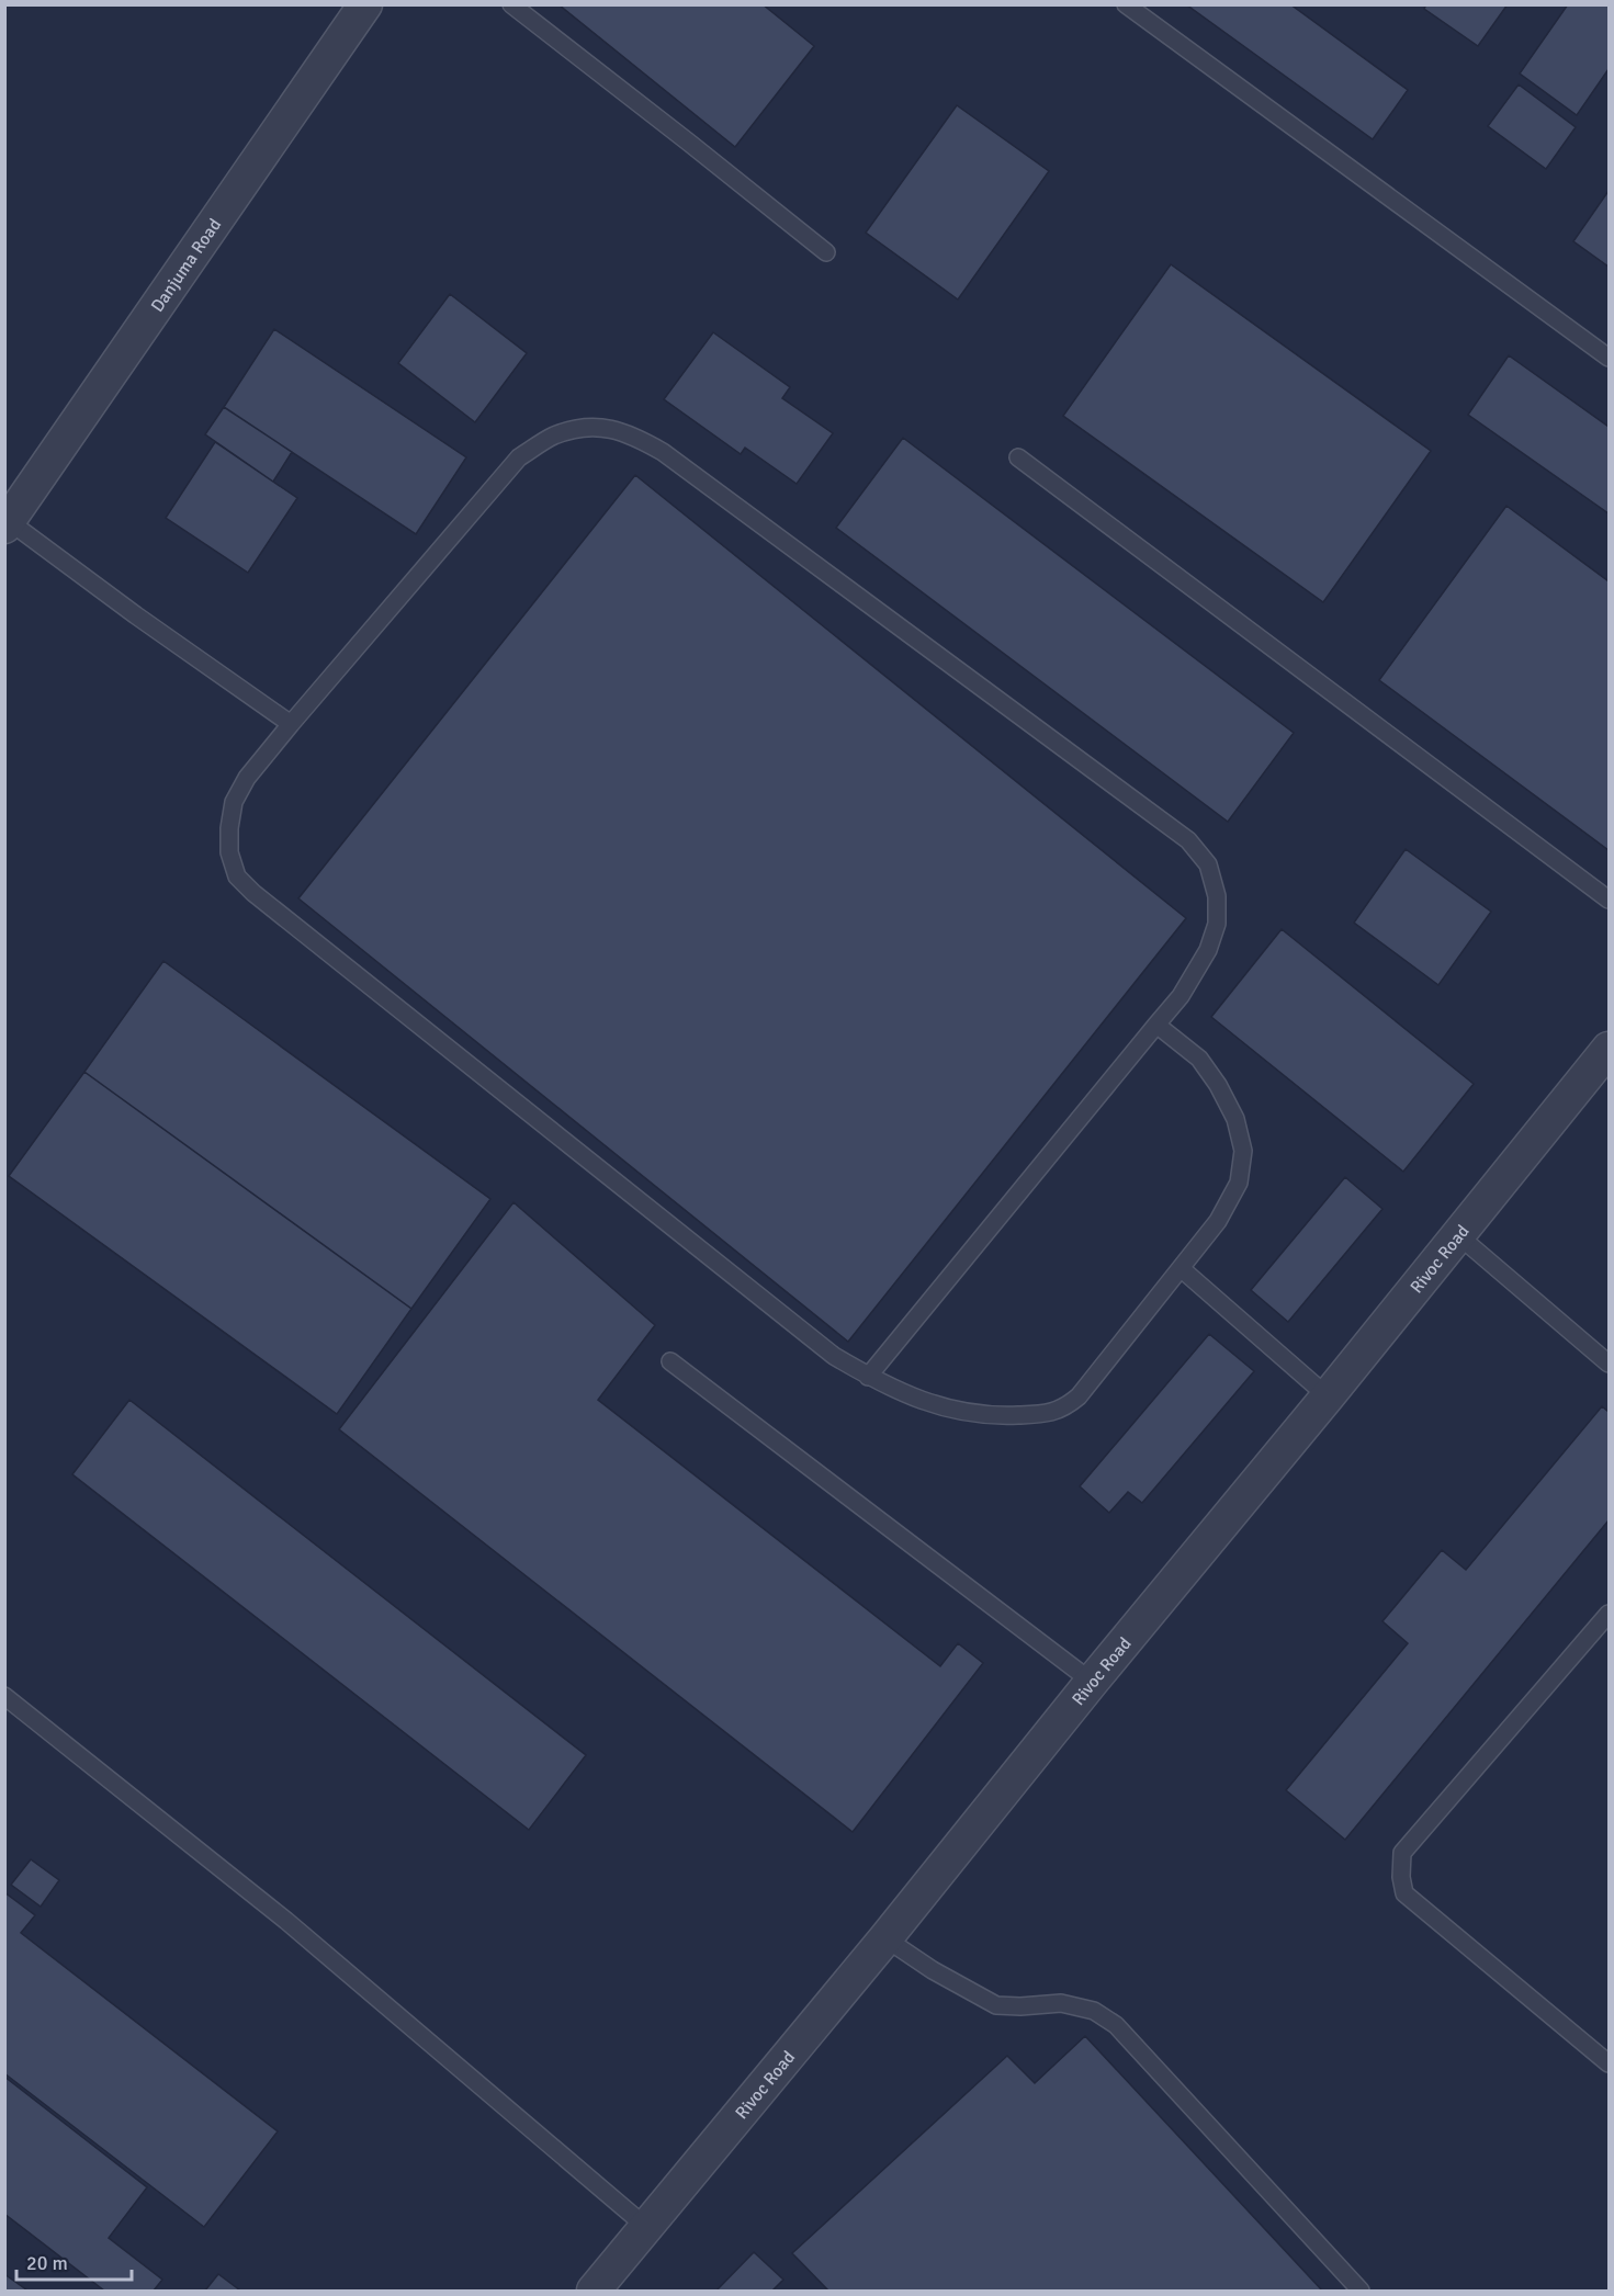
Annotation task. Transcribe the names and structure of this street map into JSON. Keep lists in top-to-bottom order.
{
  "streets": {
    "street": ["Danjuma Road", "Rivoc Road"]
  },
  "scale_bar": "20 m"
}
